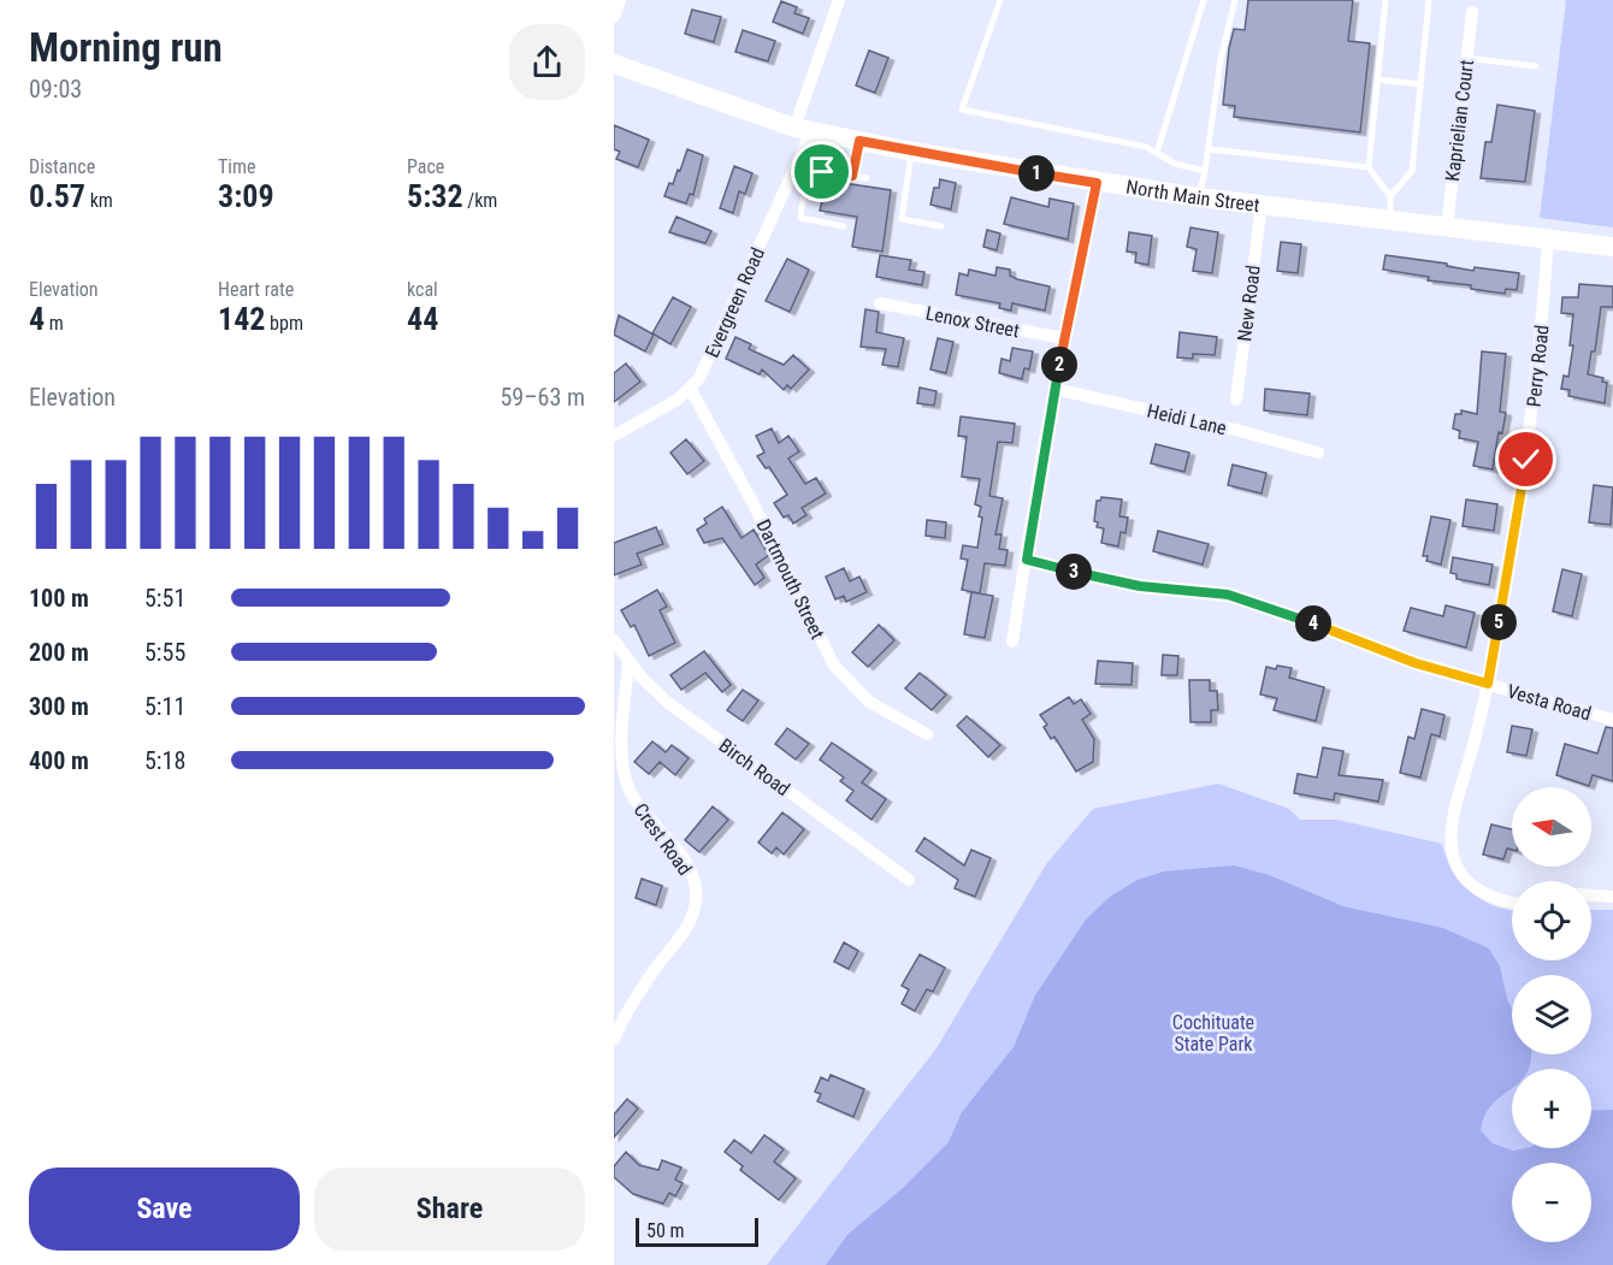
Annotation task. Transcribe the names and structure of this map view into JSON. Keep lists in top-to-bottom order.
{
  "streets": {
    "main road": ["North Main Street"],
    "street": [
      "Kaprielian Court",
      "Evergreen Road",
      "New Road",
      "Lenox Street",
      "Perry Road",
      "Heidi Lane",
      "Dartmouth Street",
      "Vesta Road",
      "Birch Road",
      "Crest Road"
    ]
  },
  "crossings": [
    ["Kaprielian Court", "North Main Street"],
    ["North Main Street", "Evergreen Road"],
    ["North Main Street", "New Road"],
    ["North Main Street", "Perry Road"],
    ["Evergreen Road", "Dartmouth Street"],
    ["Perry Road", "Vesta Road"],
    ["Birch Road", "Crest Road"]
  ],
  "parks": ["Cochituate State Park"],
  "scale_bar": "50 m",
  "north": "left",
  "page": {
    "heading": ["Morning run", "09:03"],
    "stats": [
      ["Distance", "0.57 km"],
      ["Time", "3:09"],
      ["Pace", "5:32 /km"],
      ["Elevation", "4 m"],
      ["Heart rate", "142 bpm"],
      ["kcal", "44"]
    ],
    "pins": [
      "1",
      "2",
      "3",
      "5",
      "4"
    ],
    "chart": ["Elevation", "59–63 m"],
    "list": [
      {
        "name": "100 m",
        "note": "5:51"
      },
      {
        "name": "200 m",
        "note": "5:55"
      },
      {
        "name": "300 m",
        "note": "5:11"
      },
      {
        "name": "400 m",
        "note": "5:18"
      }
    ],
    "map_buttons": ["+", "−"],
    "buttons": ["Save", "Share"],
    "scale": "50 m"
  }
}
